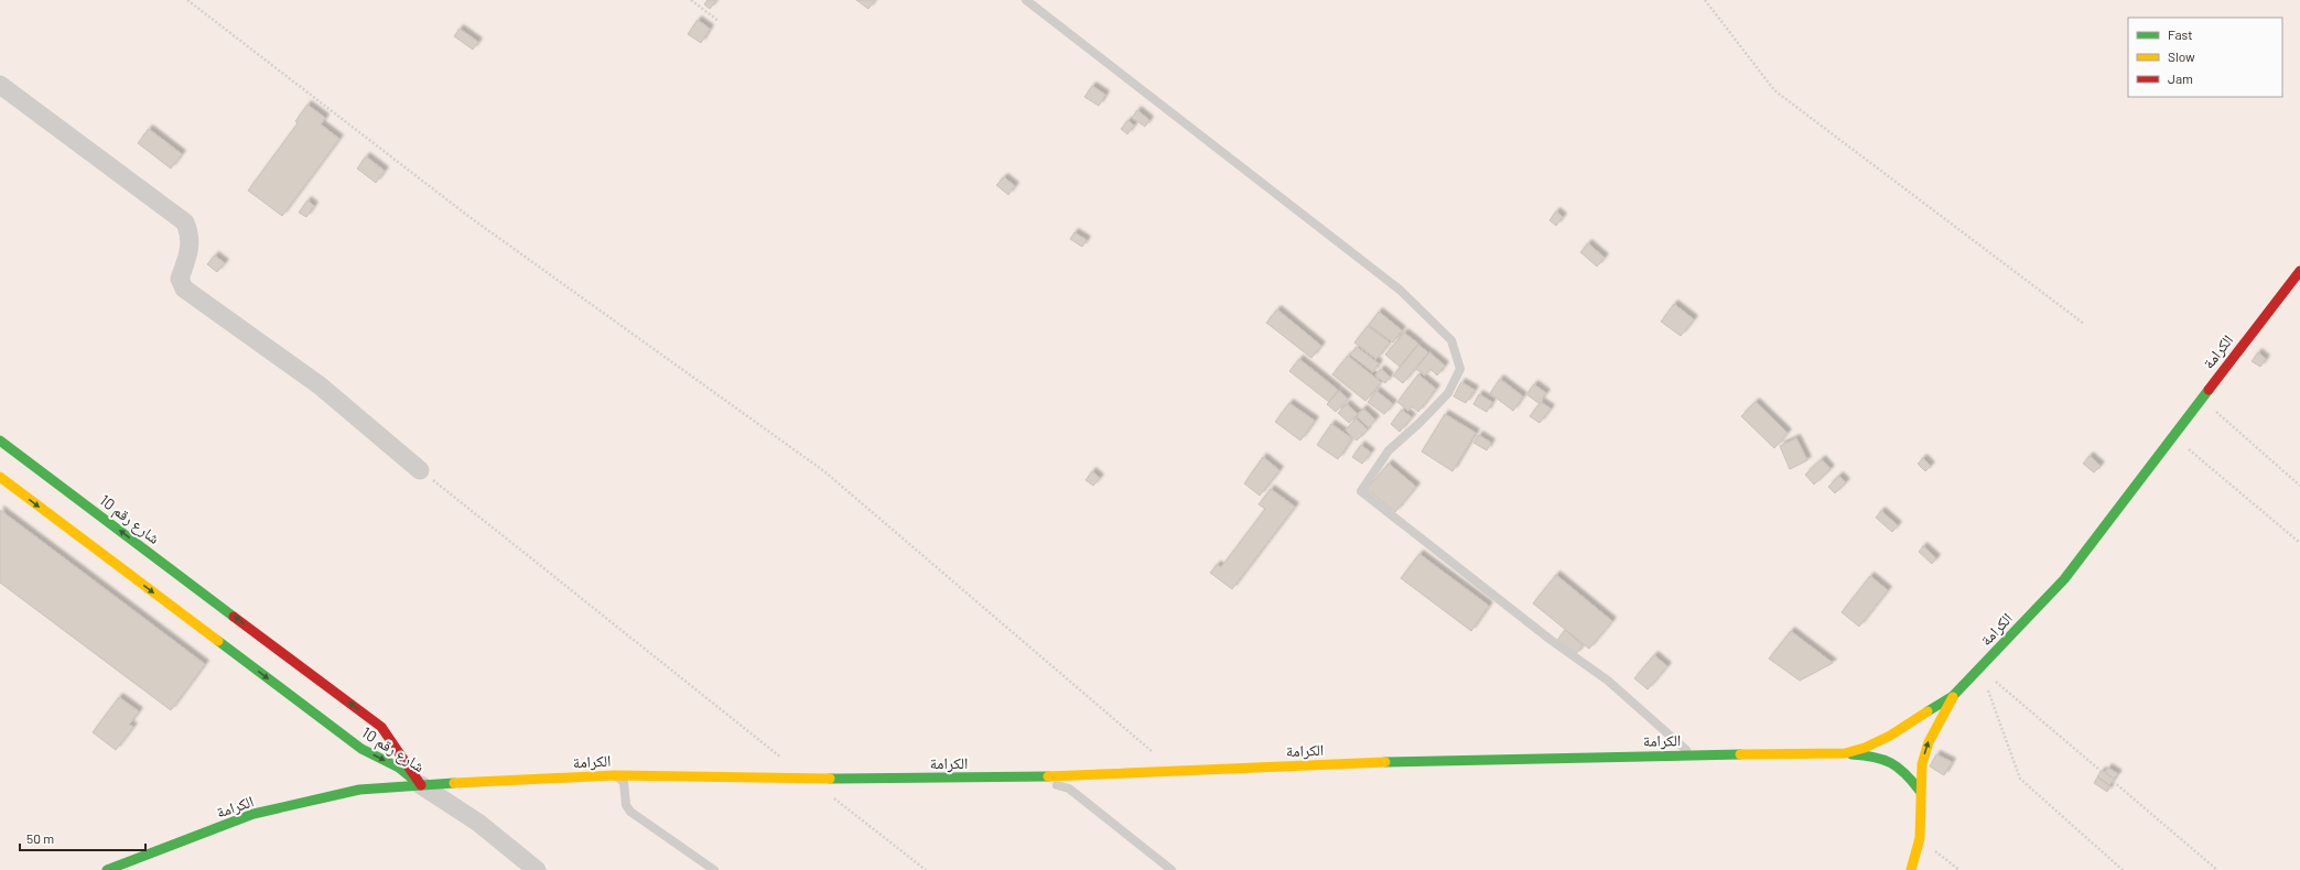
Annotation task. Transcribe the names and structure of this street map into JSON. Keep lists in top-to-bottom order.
{
  "streets": {
    "main road": ["الكرامة", "شارع رقم 10"]
  },
  "crossings": [
    ["الكرامة", "شارع رقم 10"]
  ],
  "legend": ["Fast", "Slow", "Jam"],
  "scale_bar": "50 m"
}
